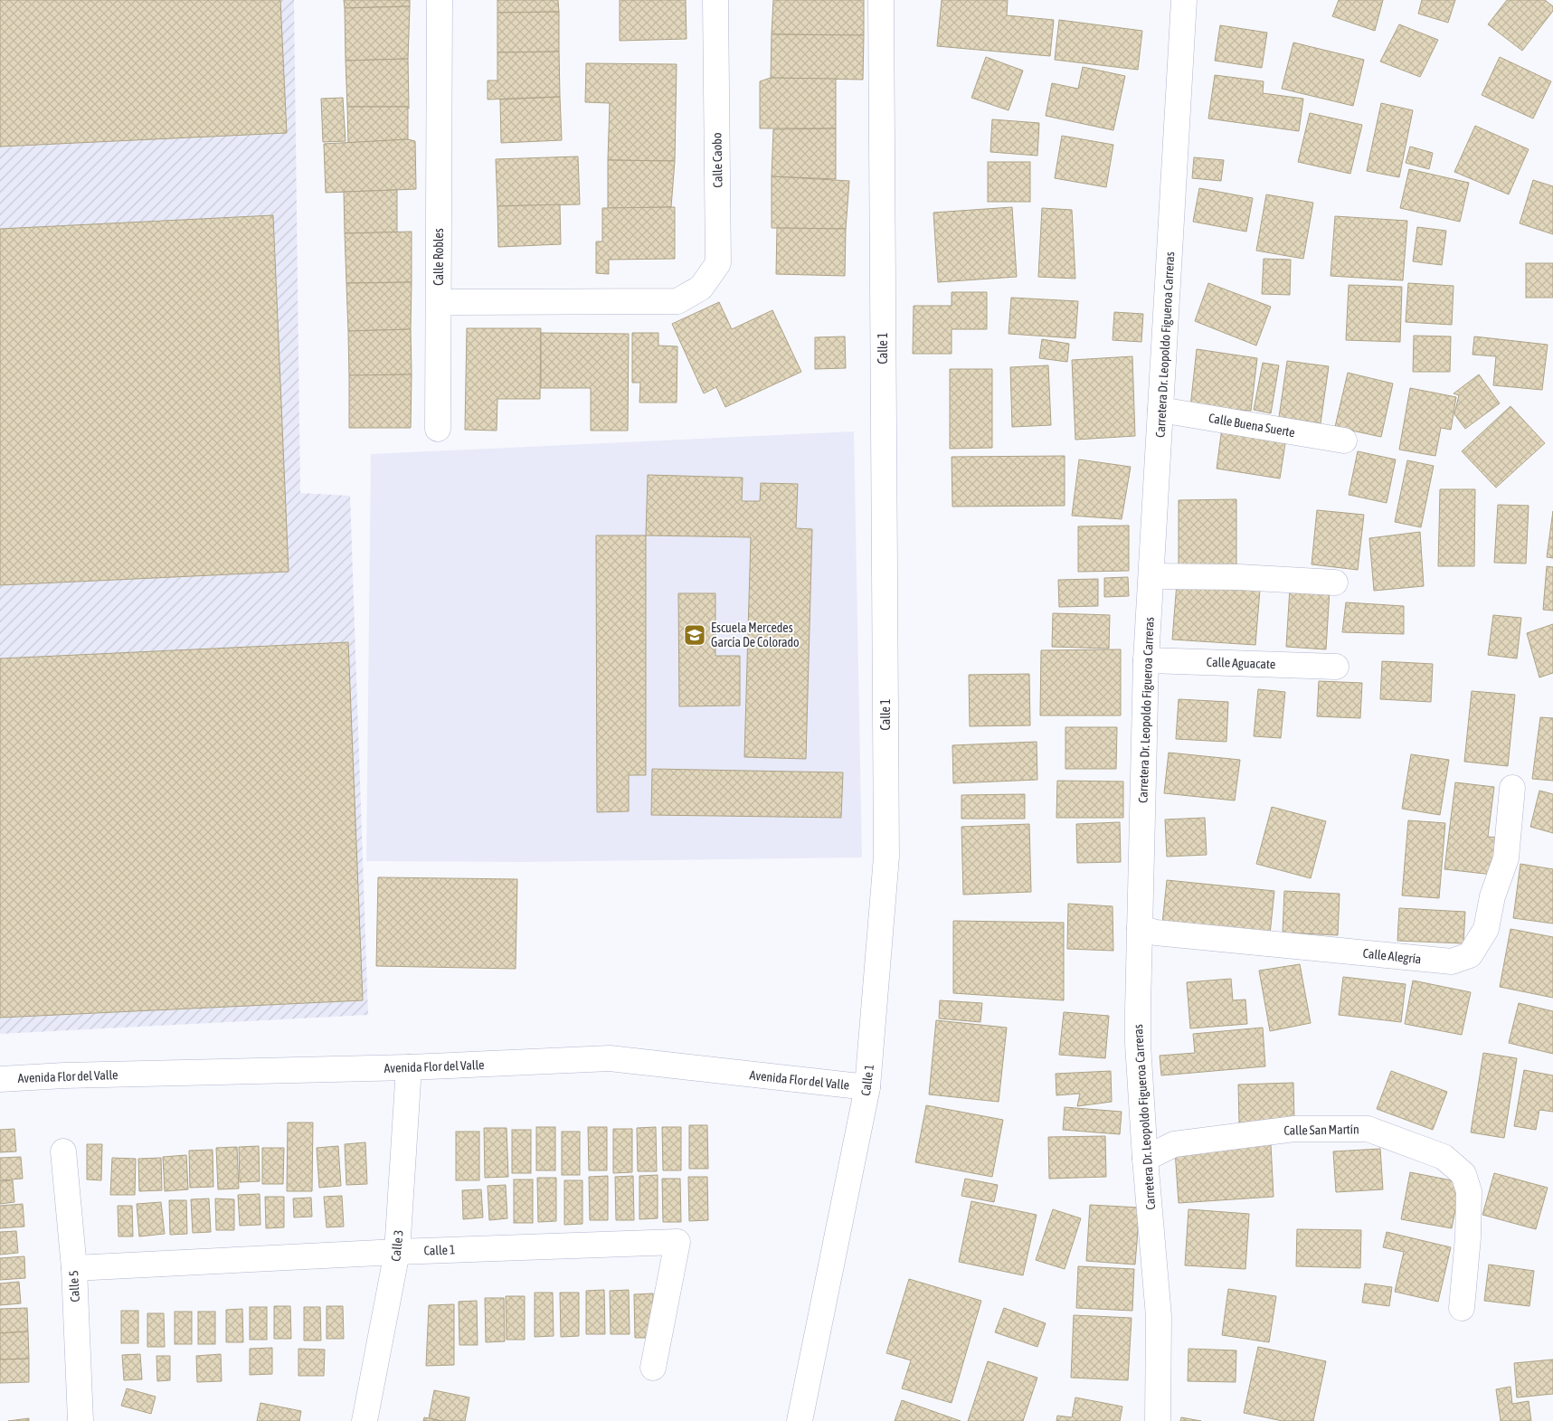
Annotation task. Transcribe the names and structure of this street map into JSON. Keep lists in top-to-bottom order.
{
  "streets": {
    "street": [
      "Calle Caobo",
      "Calle Robles",
      "Carretera Dr. Leopoldo Figueroa Carreras",
      "Calle 1",
      "Calle Buena Suerte",
      "Calle Aguacate",
      "Calle Alegría",
      "Avenida Flor del Valle",
      "Calle San Martín",
      "Calle 3",
      "Calle 5"
    ]
  },
  "crossings": [
    ["Calle Caobo", "Calle Robles"],
    ["Carretera Dr. Leopoldo Figueroa Carreras", "Calle Buena Suerte"],
    ["Carretera Dr. Leopoldo Figueroa Carreras", "Calle Aguacate"],
    ["Carretera Dr. Leopoldo Figueroa Carreras", "Calle Alegría"],
    ["Carretera Dr. Leopoldo Figueroa Carreras", "Calle San Martín"],
    ["Calle 1", "Avenida Flor del Valle"],
    ["Calle 1", "Calle 3"],
    ["Calle 1", "Calle 5"],
    ["Avenida Flor del Valle", "Calle 3"]
  ],
  "places": {
    "school or university": ["Escuela Mercedes García De Colorado"]
  }
}
